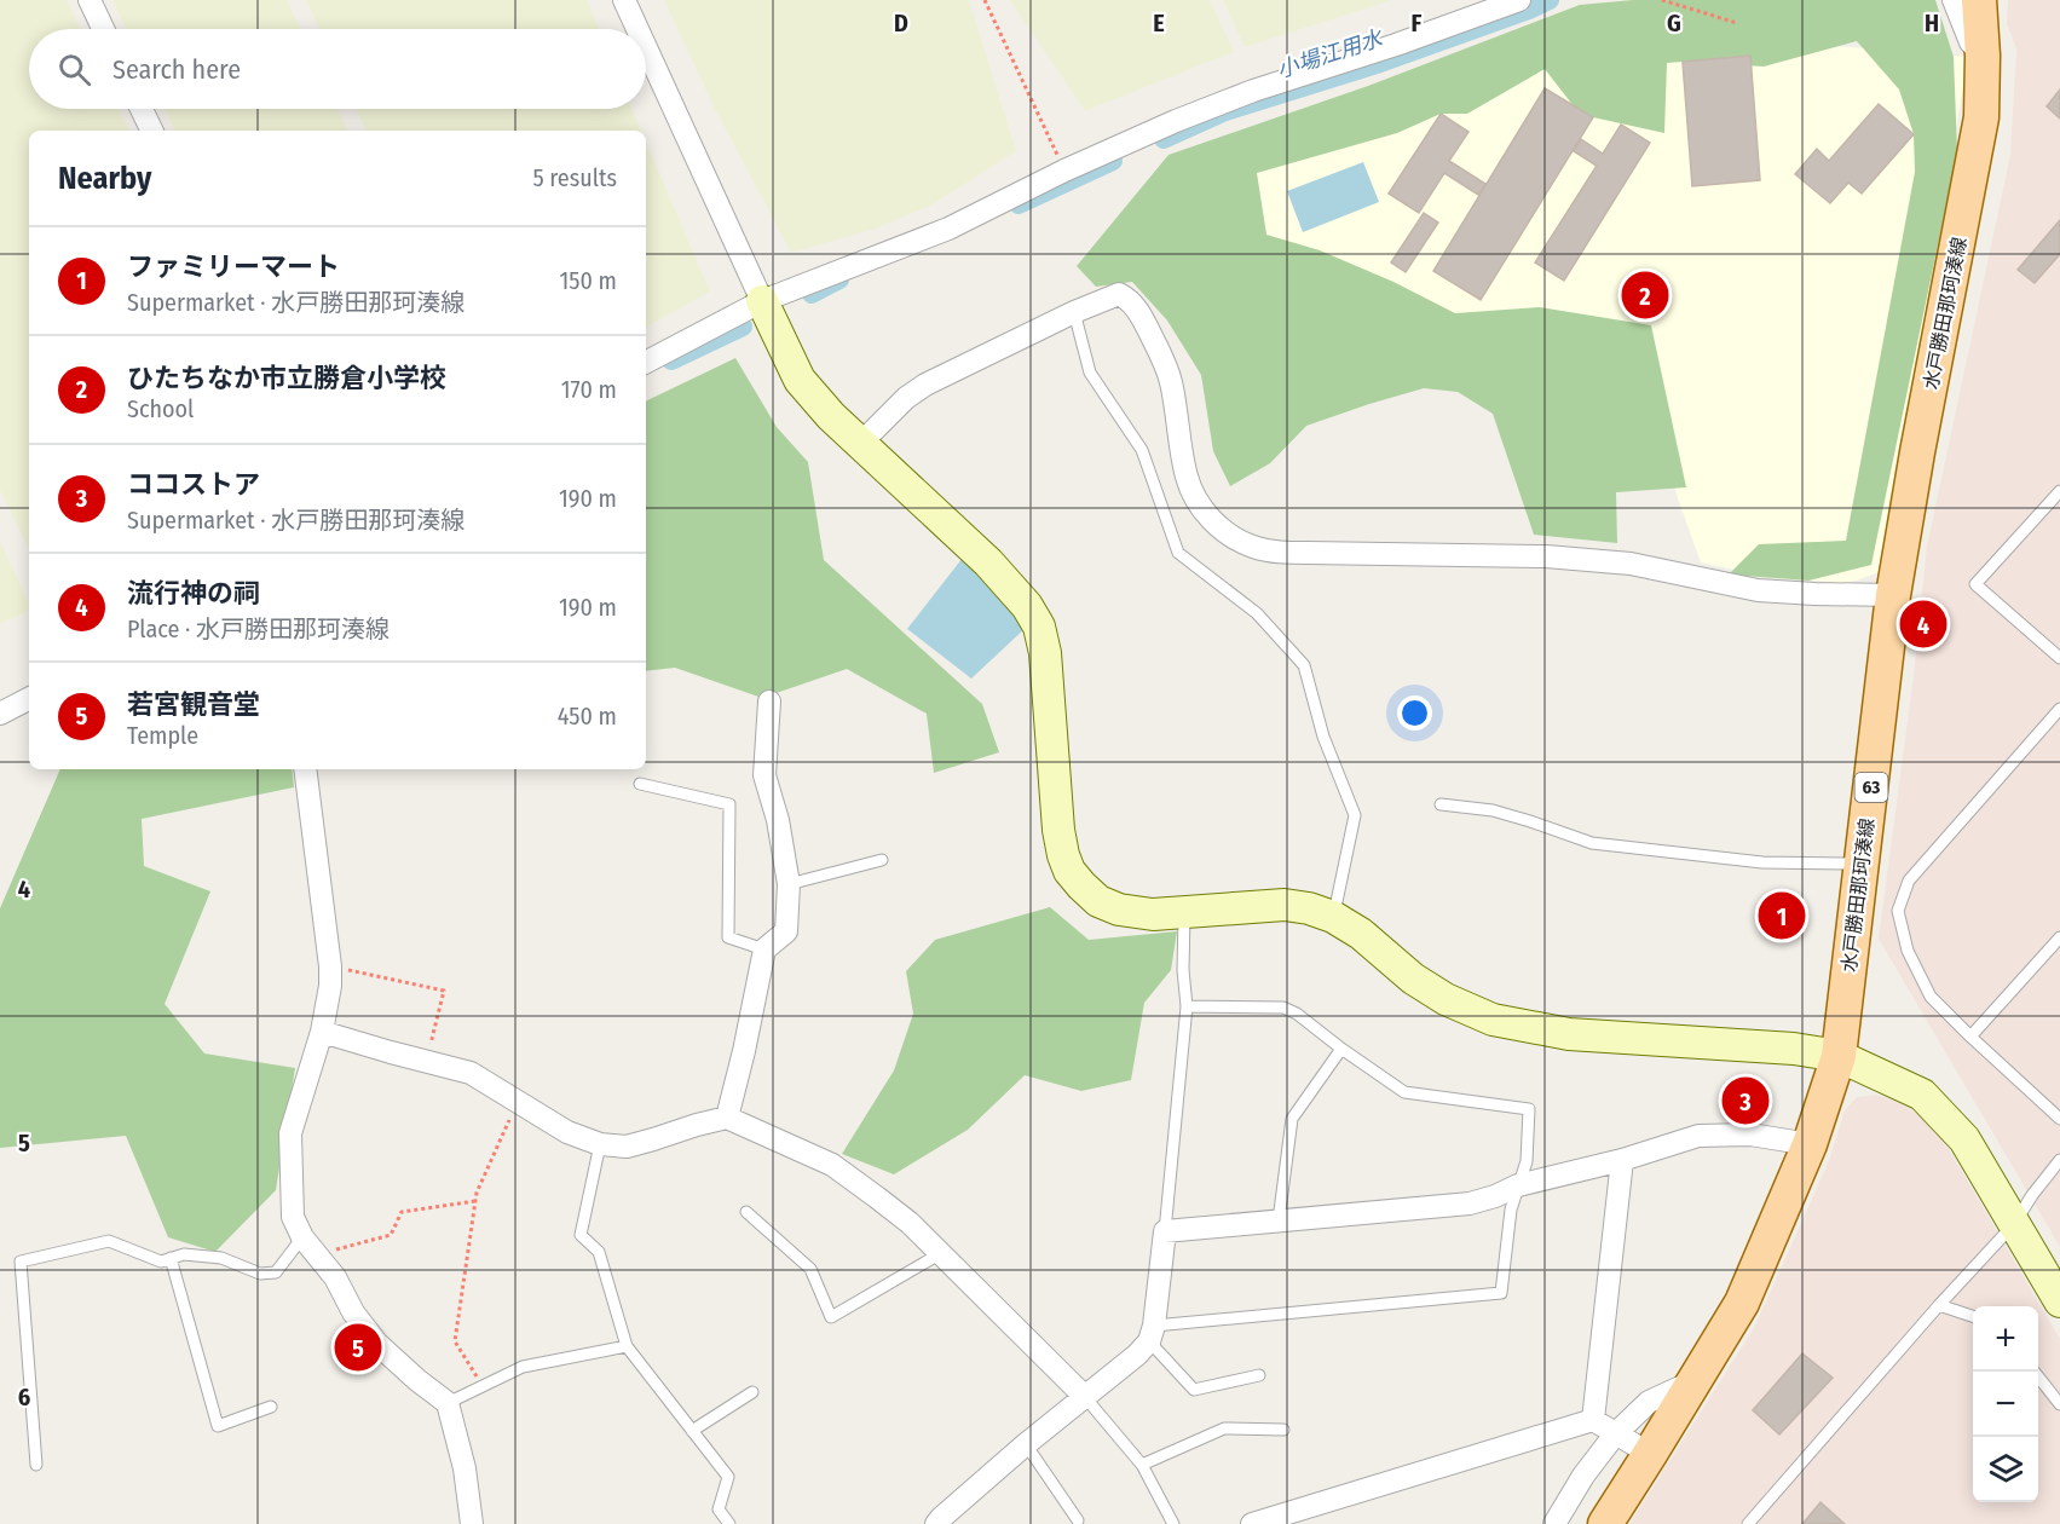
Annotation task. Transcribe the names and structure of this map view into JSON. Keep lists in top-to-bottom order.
{
  "streets": {
    "main road": ["水戸勝田那珂湊線", "63"]
  },
  "water": ["小場江用水"],
  "page": {
    "search": "Search here",
    "heading": ["Nearby", "5 results"],
    "list": [
      {
        "mark": "1",
        "name": "ファミリーマート",
        "note": "Supermarket · 水戸勝田那珂湊線",
        "value": "150 m"
      },
      {
        "mark": "2",
        "name": "ひたちなか市立勝倉小学校",
        "note": "School",
        "value": "170 m"
      },
      {
        "mark": "3",
        "name": "ココストア",
        "note": "Supermarket · 水戸勝田那珂湊線",
        "value": "190 m"
      },
      {
        "mark": "4",
        "name": "流行神の祠",
        "note": "Place · 水戸勝田那珂湊線",
        "value": "190 m"
      },
      {
        "mark": "5",
        "name": "若宮観音堂",
        "note": "Temple",
        "value": "450 m"
      }
    ],
    "pins": [
      "2",
      "4",
      "1",
      "3",
      "5"
    ],
    "map_buttons": ["+", "−"]
  },
  "grid": {
    "columns": [
      "D",
      "E",
      "F",
      "G",
      "H"
    ],
    "rows": ["4", "5", "6"]
  }
}
